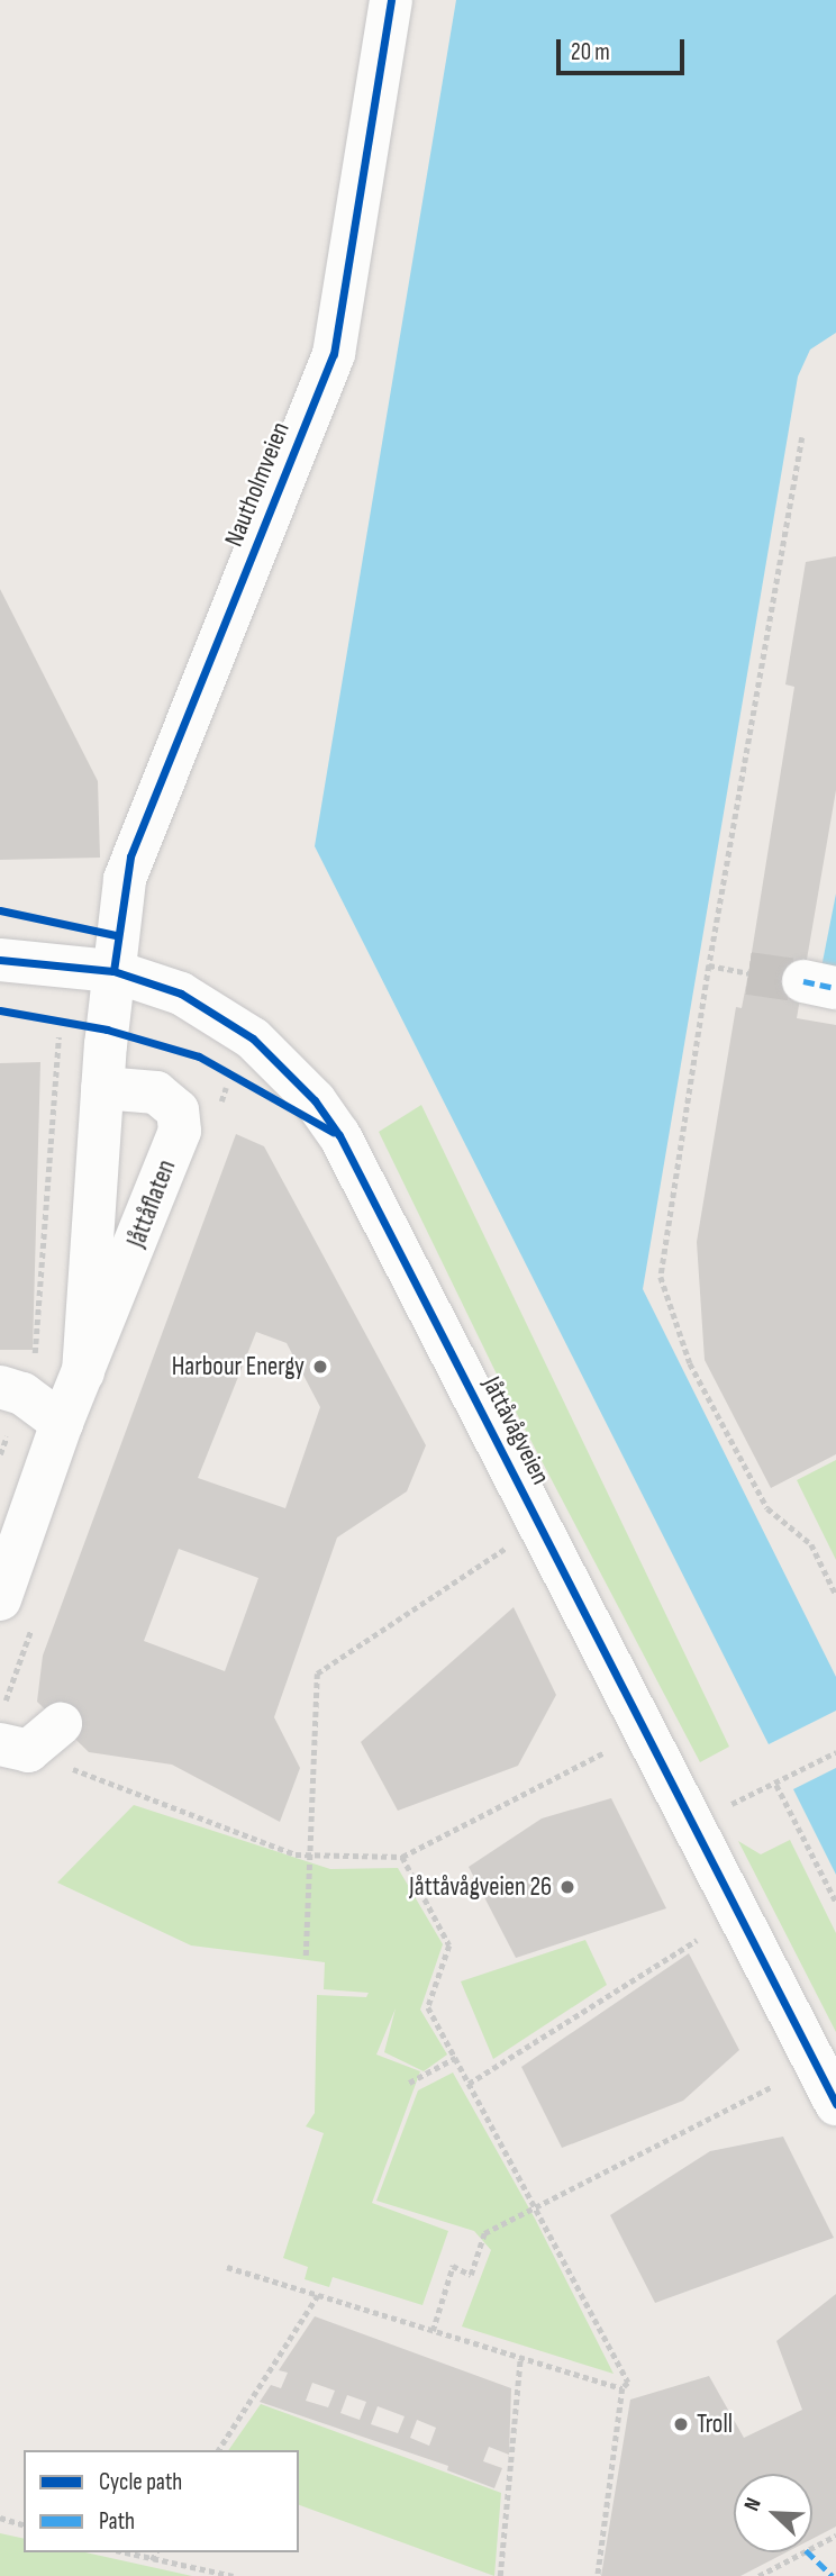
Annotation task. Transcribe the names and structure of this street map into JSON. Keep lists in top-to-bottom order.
{
  "streets": {
    "street": ["Nautholmveien", "Jåttåflaten", "Jåttåvågveien"]
  },
  "crossings": [
    ["Nautholmveien", "Jåttåflaten"],
    ["Nautholmveien", "Jåttåvågveien"],
    ["Jåttåflaten", "Jåttåvågveien"]
  ],
  "places": ["Harbour Energy", "Jåttåvågveien 26", "Troll"],
  "legend": ["Cycle path", "Path"],
  "scale_bar": "20 m",
  "north": "top left"
}
